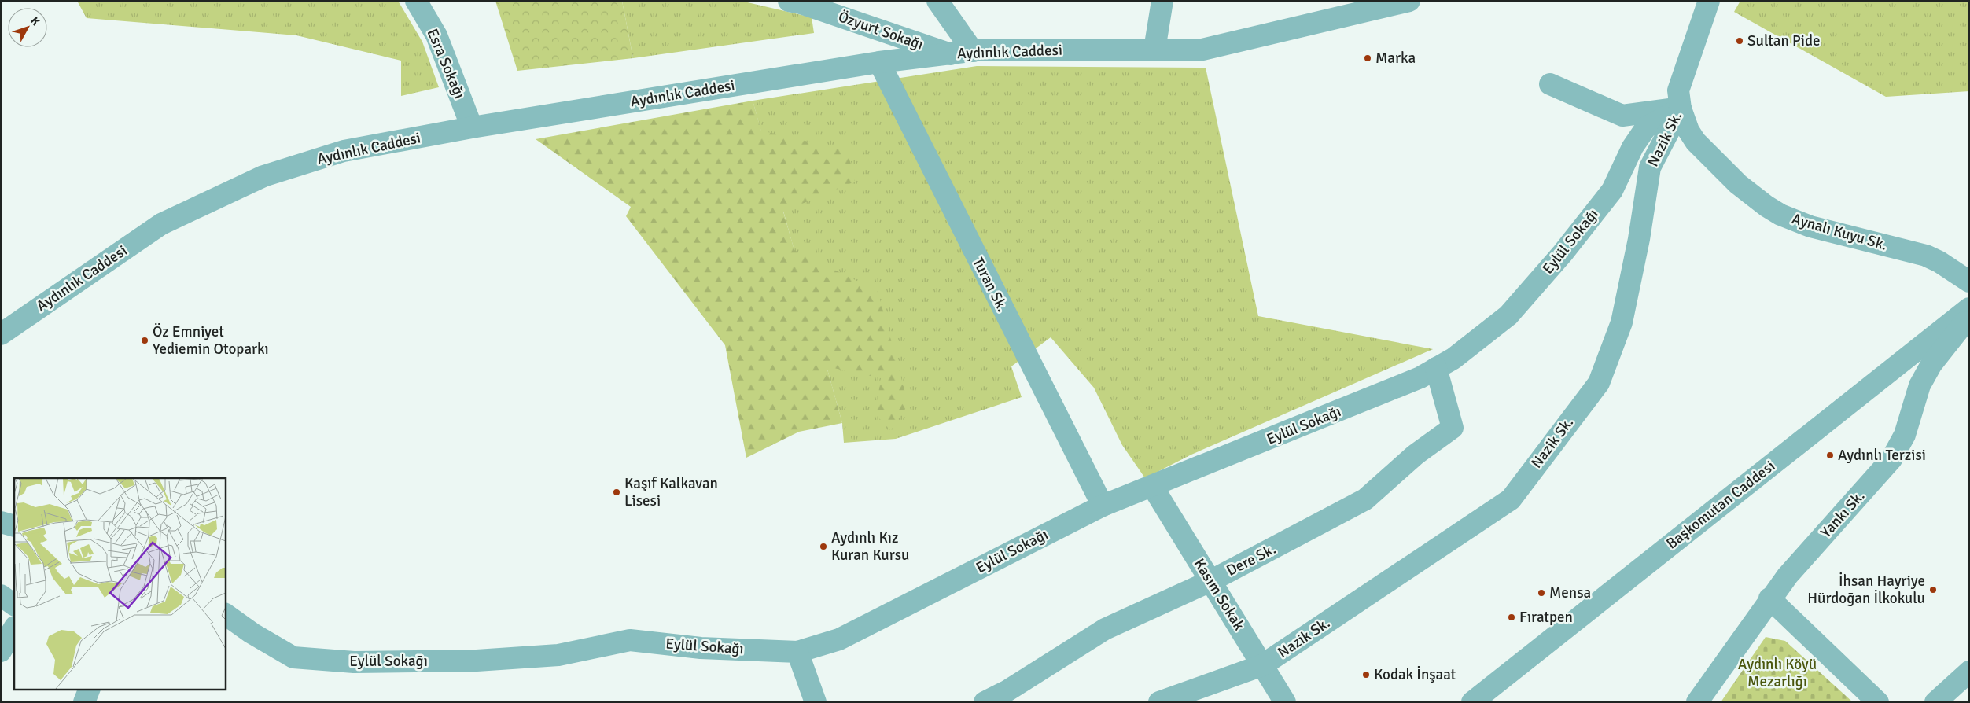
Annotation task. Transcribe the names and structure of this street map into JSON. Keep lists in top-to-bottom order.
{
  "streets": {
    "street": [
      "Özyurt Sokağı",
      "Aydınlık Caddesi",
      "Esra Sokağı",
      "Nazik Sk.",
      "Aynalı Kuyu Sk.",
      "Eylül Sokağı",
      "Turan Sk.",
      "Başkomutan Caddesi",
      "Yankı Sk.",
      "Dere Sk.",
      "Kasım Sokak"
    ]
  },
  "crossings": [
    ["Özyurt Sokağı", "Aydınlık Caddesi"],
    ["Aydınlık Caddesi", "Esra Sokağı"],
    ["Aydınlık Caddesi", "Turan Sk."],
    ["Nazik Sk.", "Aynalı Kuyu Sk."],
    ["Nazik Sk.", "Eylül Sokağı"],
    ["Nazik Sk.", "Kasım Sokak"],
    ["Aynalı Kuyu Sk.", "Eylül Sokağı"],
    ["Eylül Sokağı", "Turan Sk."],
    ["Eylül Sokağı", "Dere Sk."],
    ["Eylül Sokağı", "Kasım Sokak"],
    ["Dere Sk.", "Kasım Sokak"]
  ],
  "parks": ["Aydınlı Köyü Mezarlığı"],
  "places": [
    "Sultan Pide",
    "Marka",
    "Öz Emniyet Yediemin Otoparkı",
    "Aydınlı Terzisi",
    "Kaşıf Kalkavan Lisesi",
    "Aydınlı Kız Kuran Kursu",
    "İhsan Hayriye Hürdoğan İlkokulu",
    "Mensa",
    "Fıratpen",
    "Kodak İnşaat"
  ],
  "north": "top right"
}
